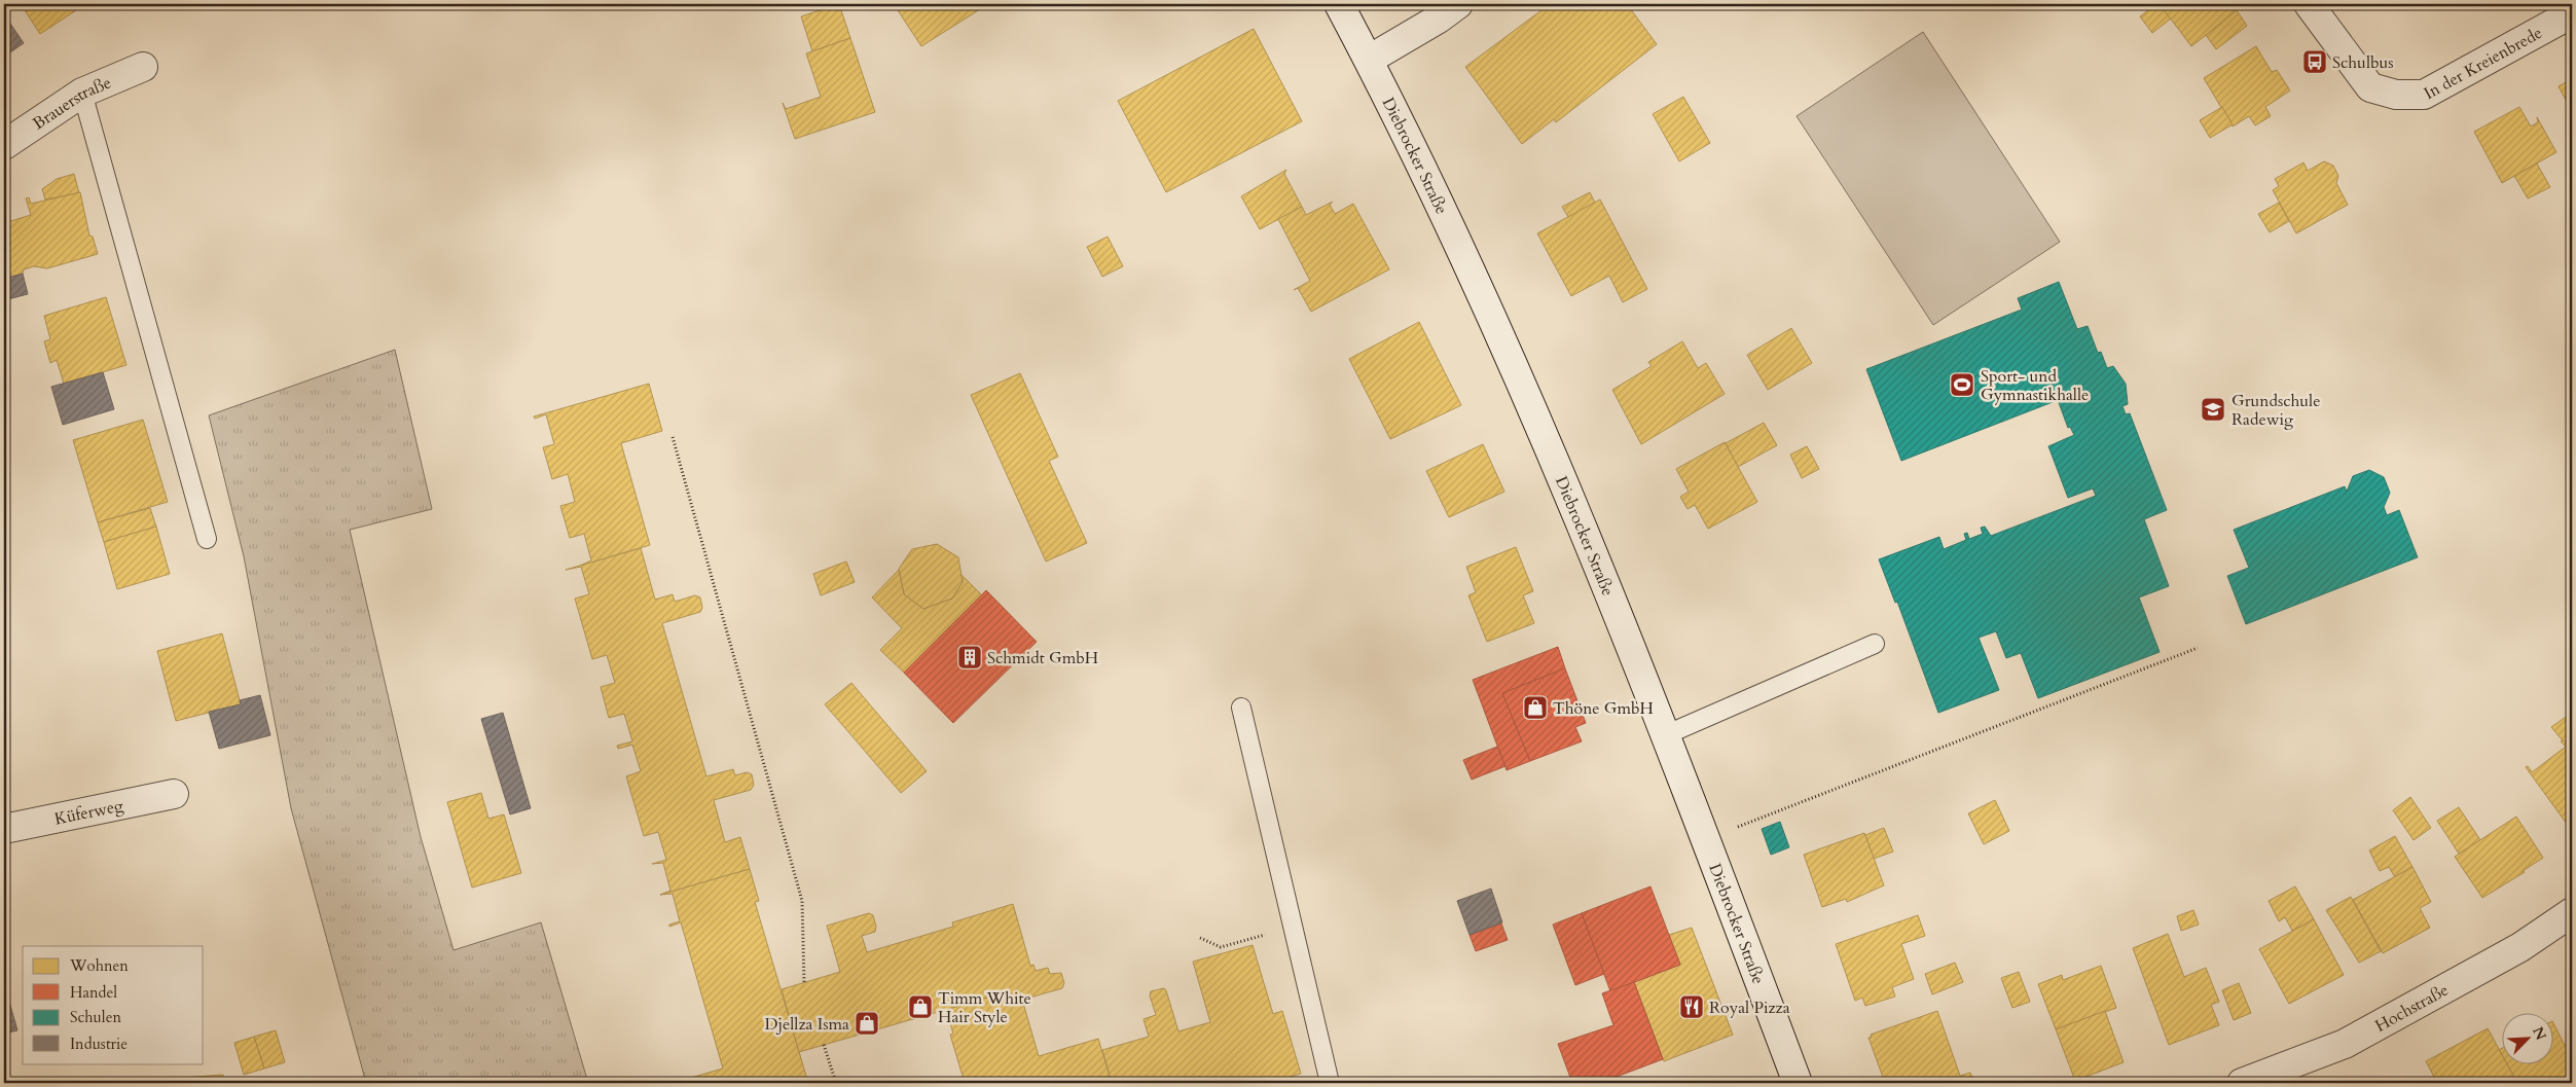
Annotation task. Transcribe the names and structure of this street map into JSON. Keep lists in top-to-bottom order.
{
  "streets": {
    "main road": [
      "In der Kreienbrede",
      "Brauerstraße",
      "Diebrocker Straße",
      "Küferweg",
      "Hochstraße"
    ]
  },
  "places": {
    "bus stop": ["Schulbus"],
    "sports": ["Sport- und Gymnastikhalle"],
    "school or university": ["Grundschule Radewig"],
    "building": ["Schmidt GmbH"],
    "shop": ["Thöne GmbH", "Timm White Hair Style", "Djellza Isma"],
    "restaurant": ["Royal Pizza"]
  },
  "legend": [
    "Wohnen",
    "Handel",
    "Schulen",
    "Industrie"
  ],
  "north": "top right"
}
